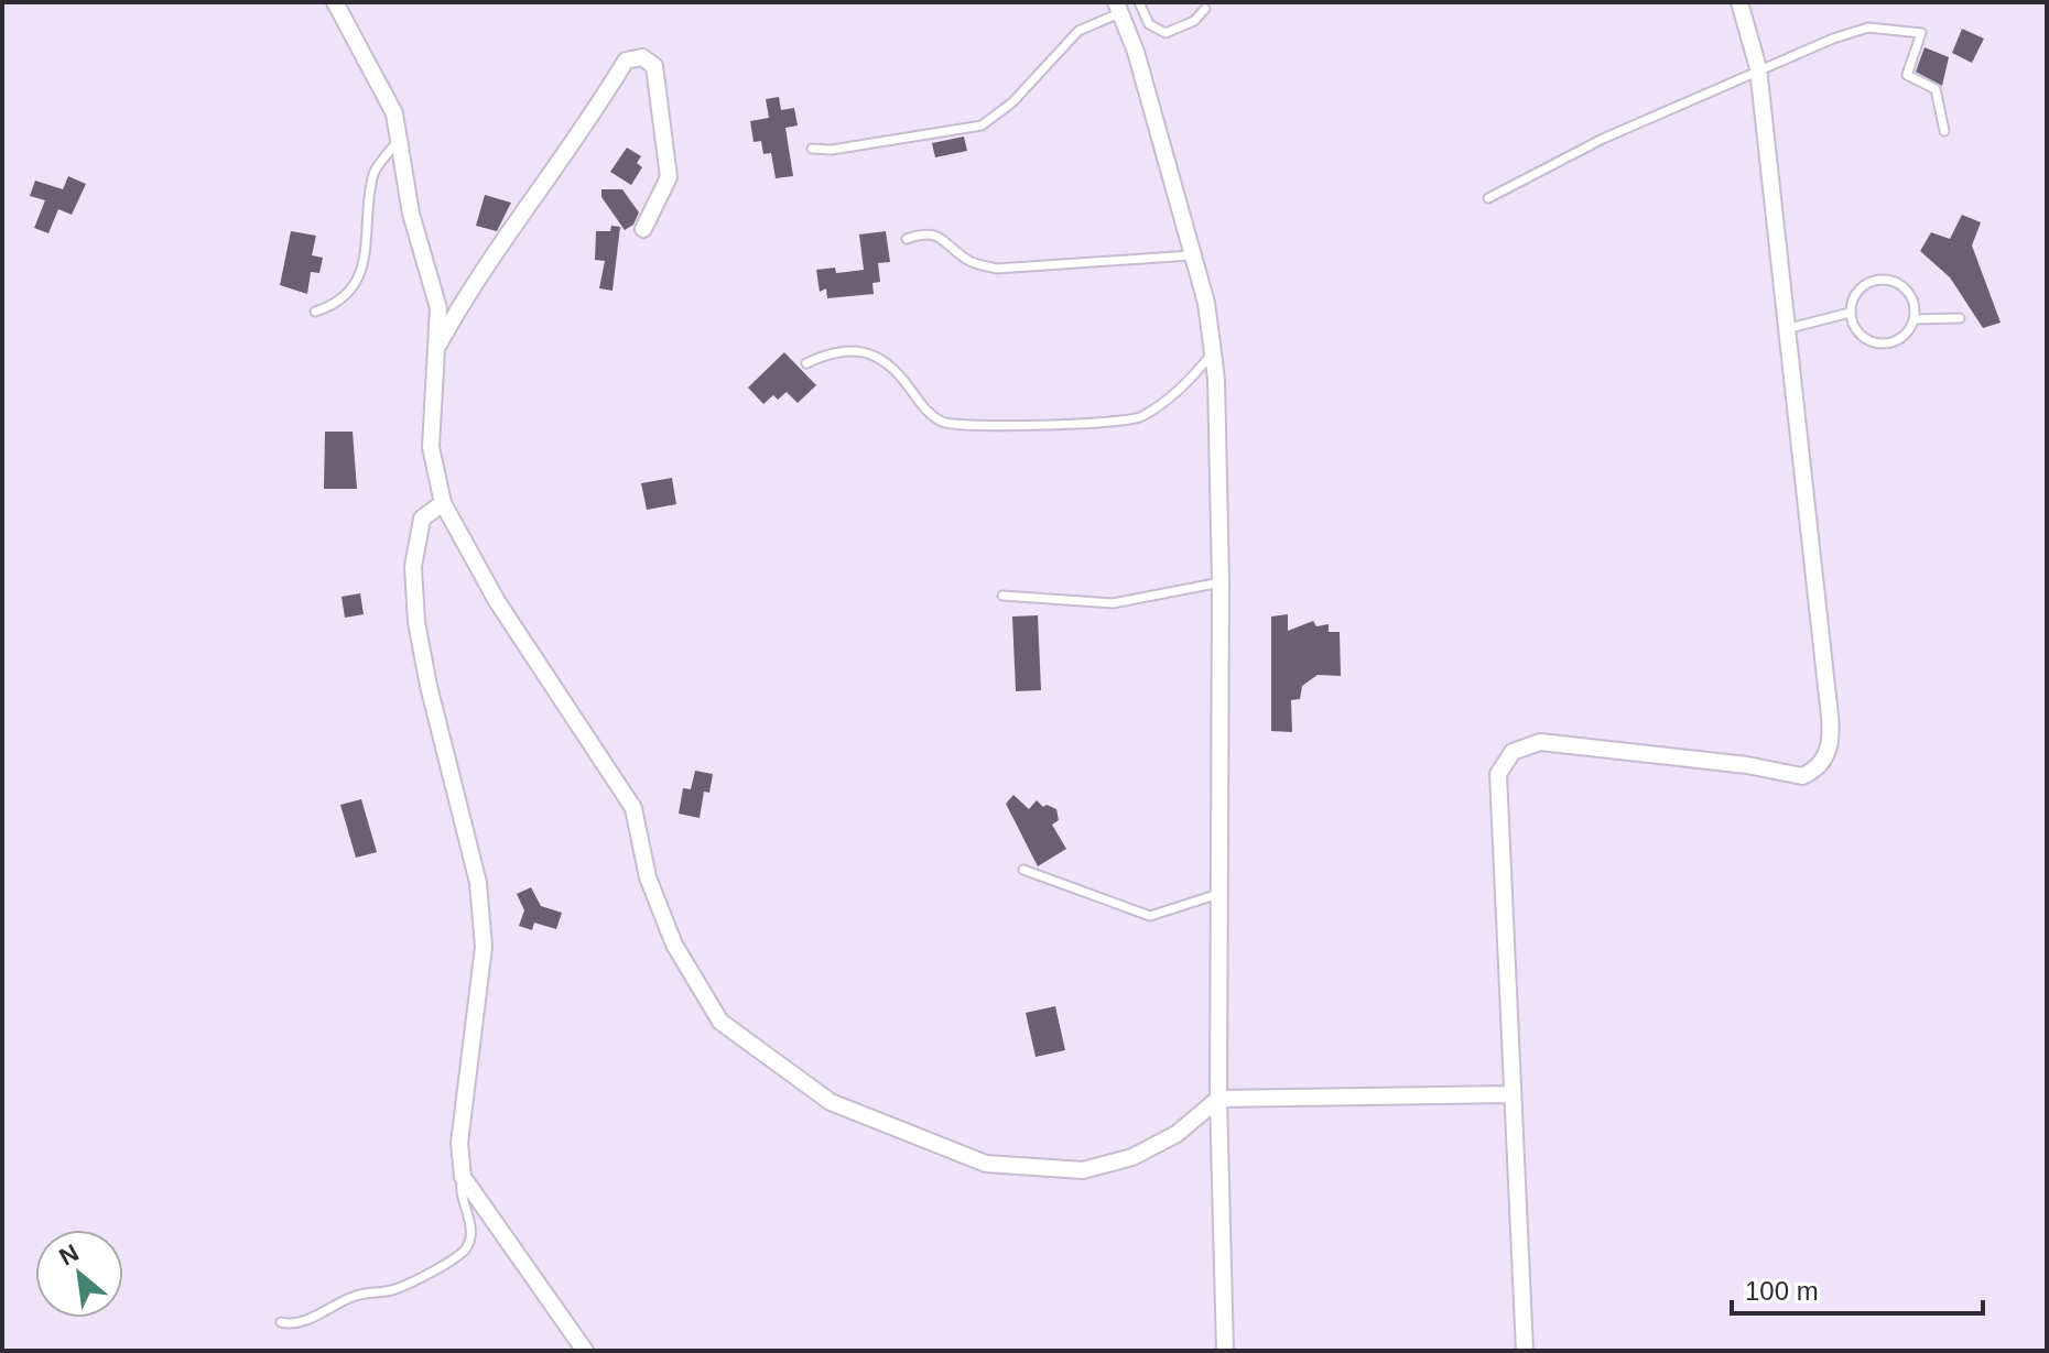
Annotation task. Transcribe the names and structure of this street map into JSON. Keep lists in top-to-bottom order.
{
  "scale_bar": "100 m",
  "north": "top left"
}
